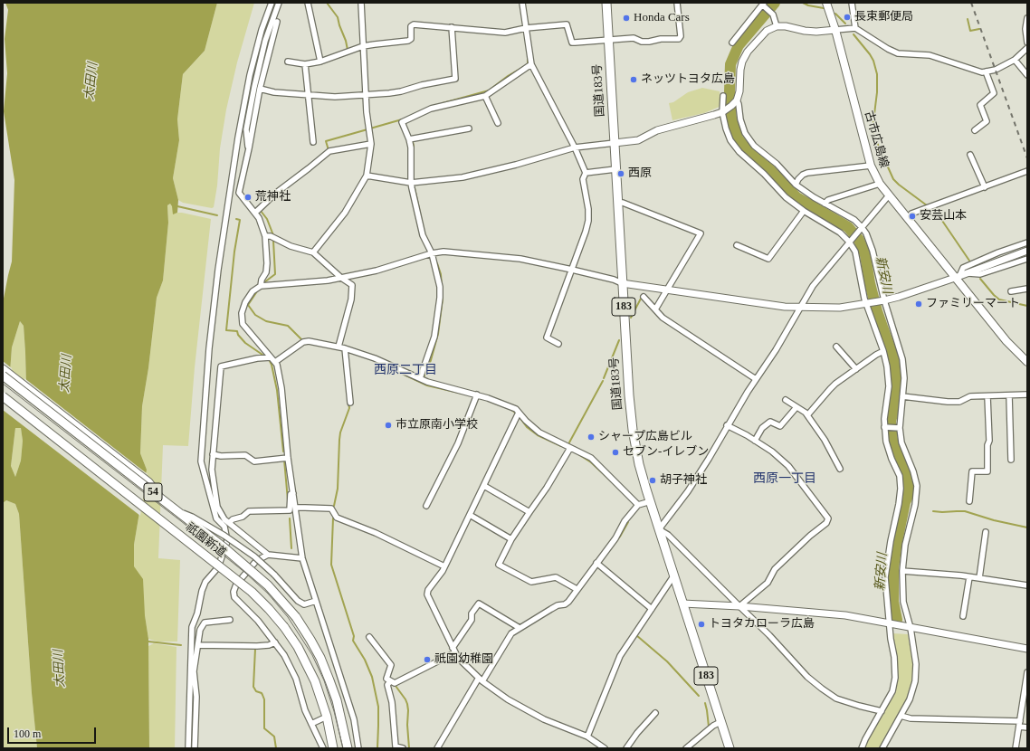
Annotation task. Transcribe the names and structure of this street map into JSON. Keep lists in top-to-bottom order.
{
  "streets": {
    "highway": [
      "国道183号",
      "183",
      "54",
      "祇園新道"
    ],
    "main road": ["古市広島線"]
  },
  "districts": ["西原二丁目", "西原一丁目"],
  "water": ["太田川", "新安川"],
  "places": [
    "長束郵便局",
    "Honda Cars",
    "ネッツトヨタ広島",
    "西原",
    "荒神社",
    "安芸山本",
    "ファミリーマート",
    "市立原南小学校",
    "シャープ広島ビル",
    "セブン-イレブン",
    "胡子神社",
    "トヨタカローラ広島",
    "祇園幼稚園"
  ],
  "scale_bar": "100 m"
}
